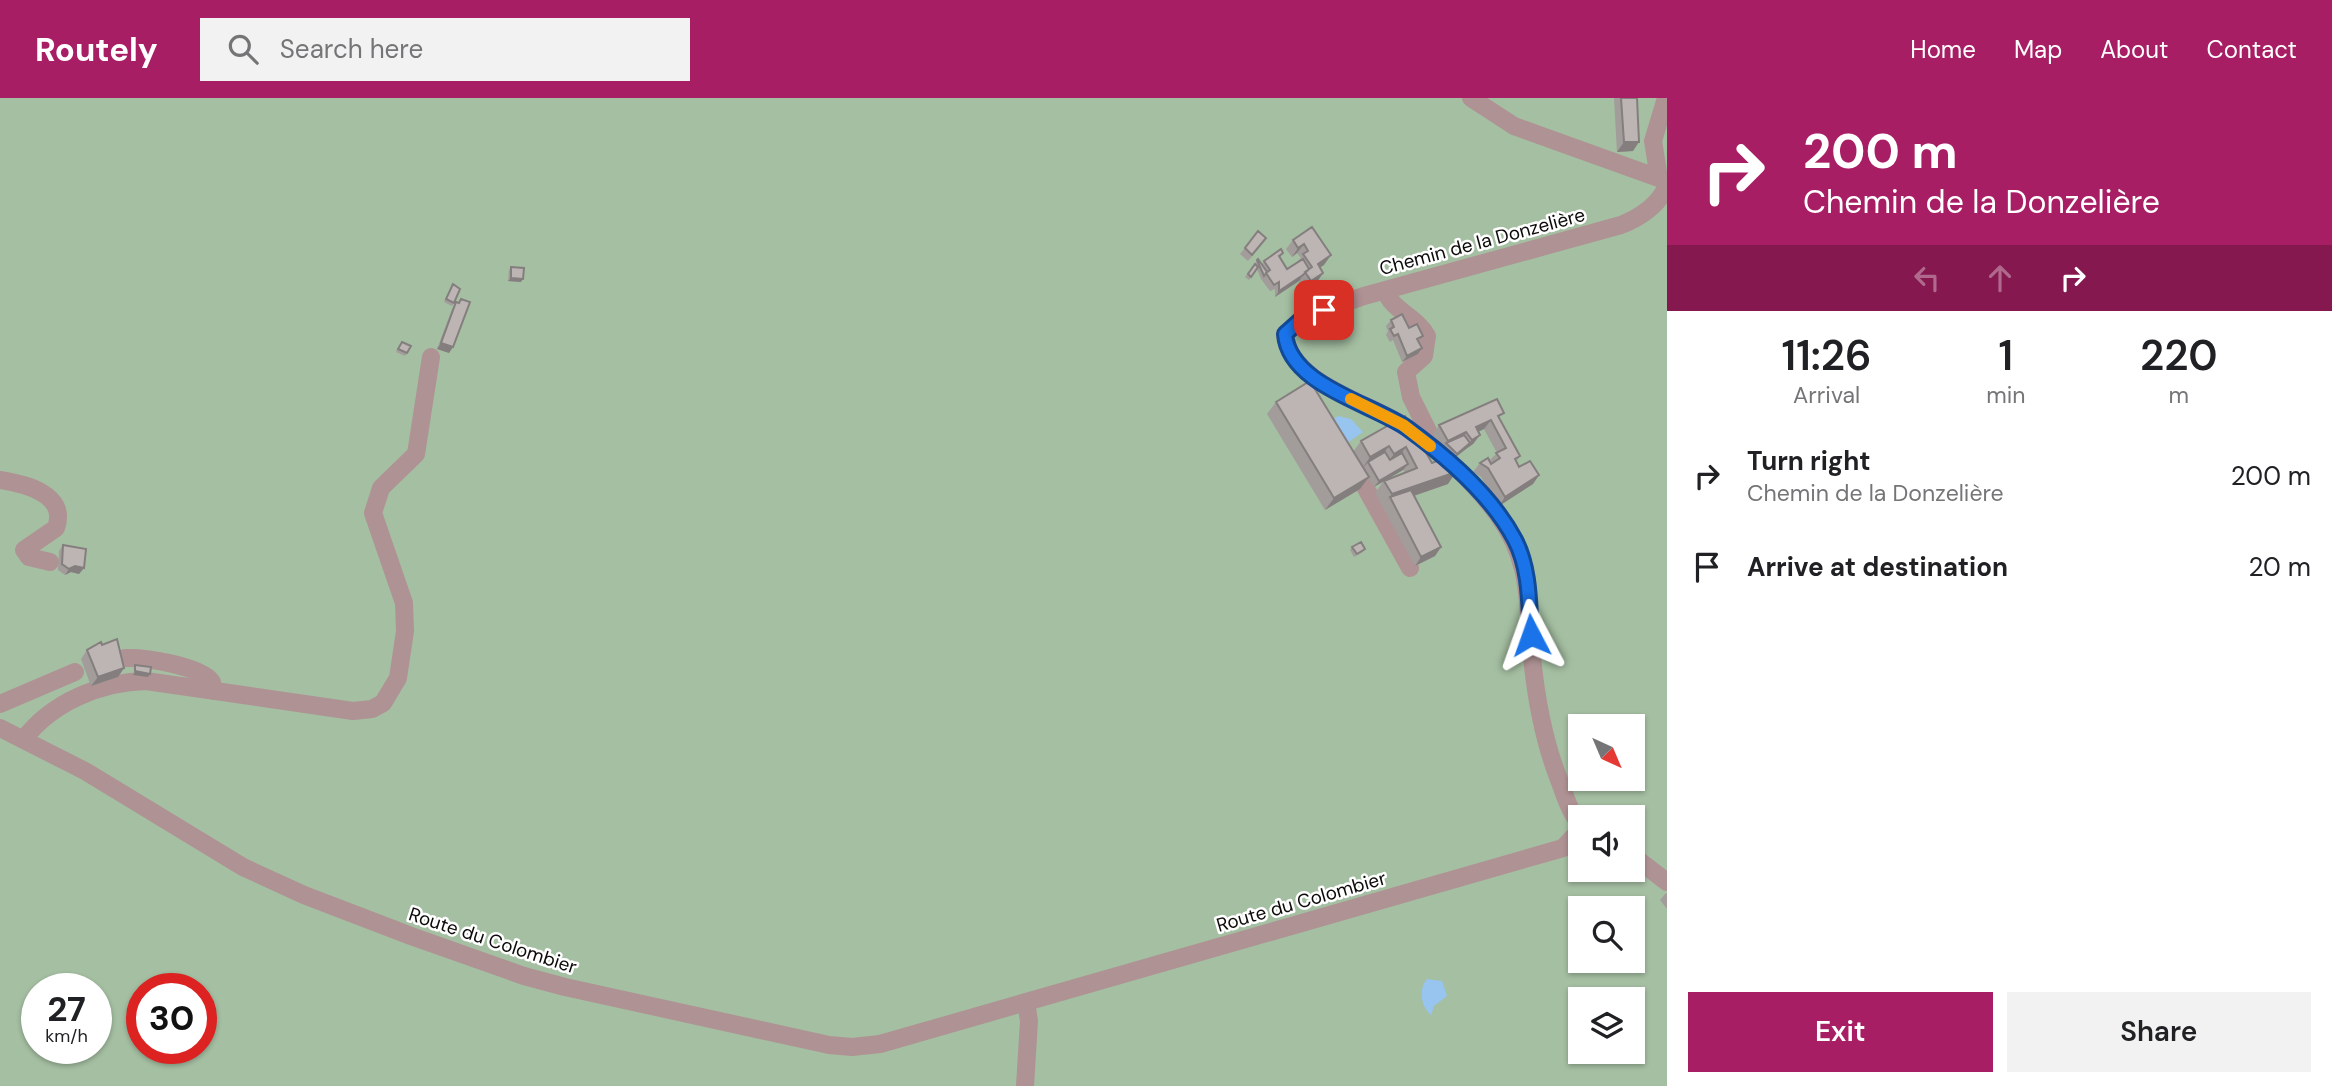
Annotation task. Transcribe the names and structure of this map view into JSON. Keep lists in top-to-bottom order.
{
  "streets": {
    "street": ["Chemin de la Donzelière", "Route du Colombier"]
  },
  "north": "bottom right",
  "page": {
    "header": "Routely",
    "search": "Search here",
    "nav": [
      "Home",
      "Map",
      "About",
      "Contact"
    ],
    "turn": ["200 m", "Chemin de la Donzelière"],
    "eta": [
      "11:26",
      "Arrival",
      "1",
      "min",
      "220",
      "m"
    ],
    "list": [
      {
        "name": "Turn right",
        "note": "Chemin de la Donzelière",
        "value": "200 m"
      },
      {
        "name": "Arrive at destination",
        "value": "20 m"
      }
    ],
    "speed": "27 km/h",
    "limit": "30",
    "buttons": ["Exit", "Share"]
  }
}
